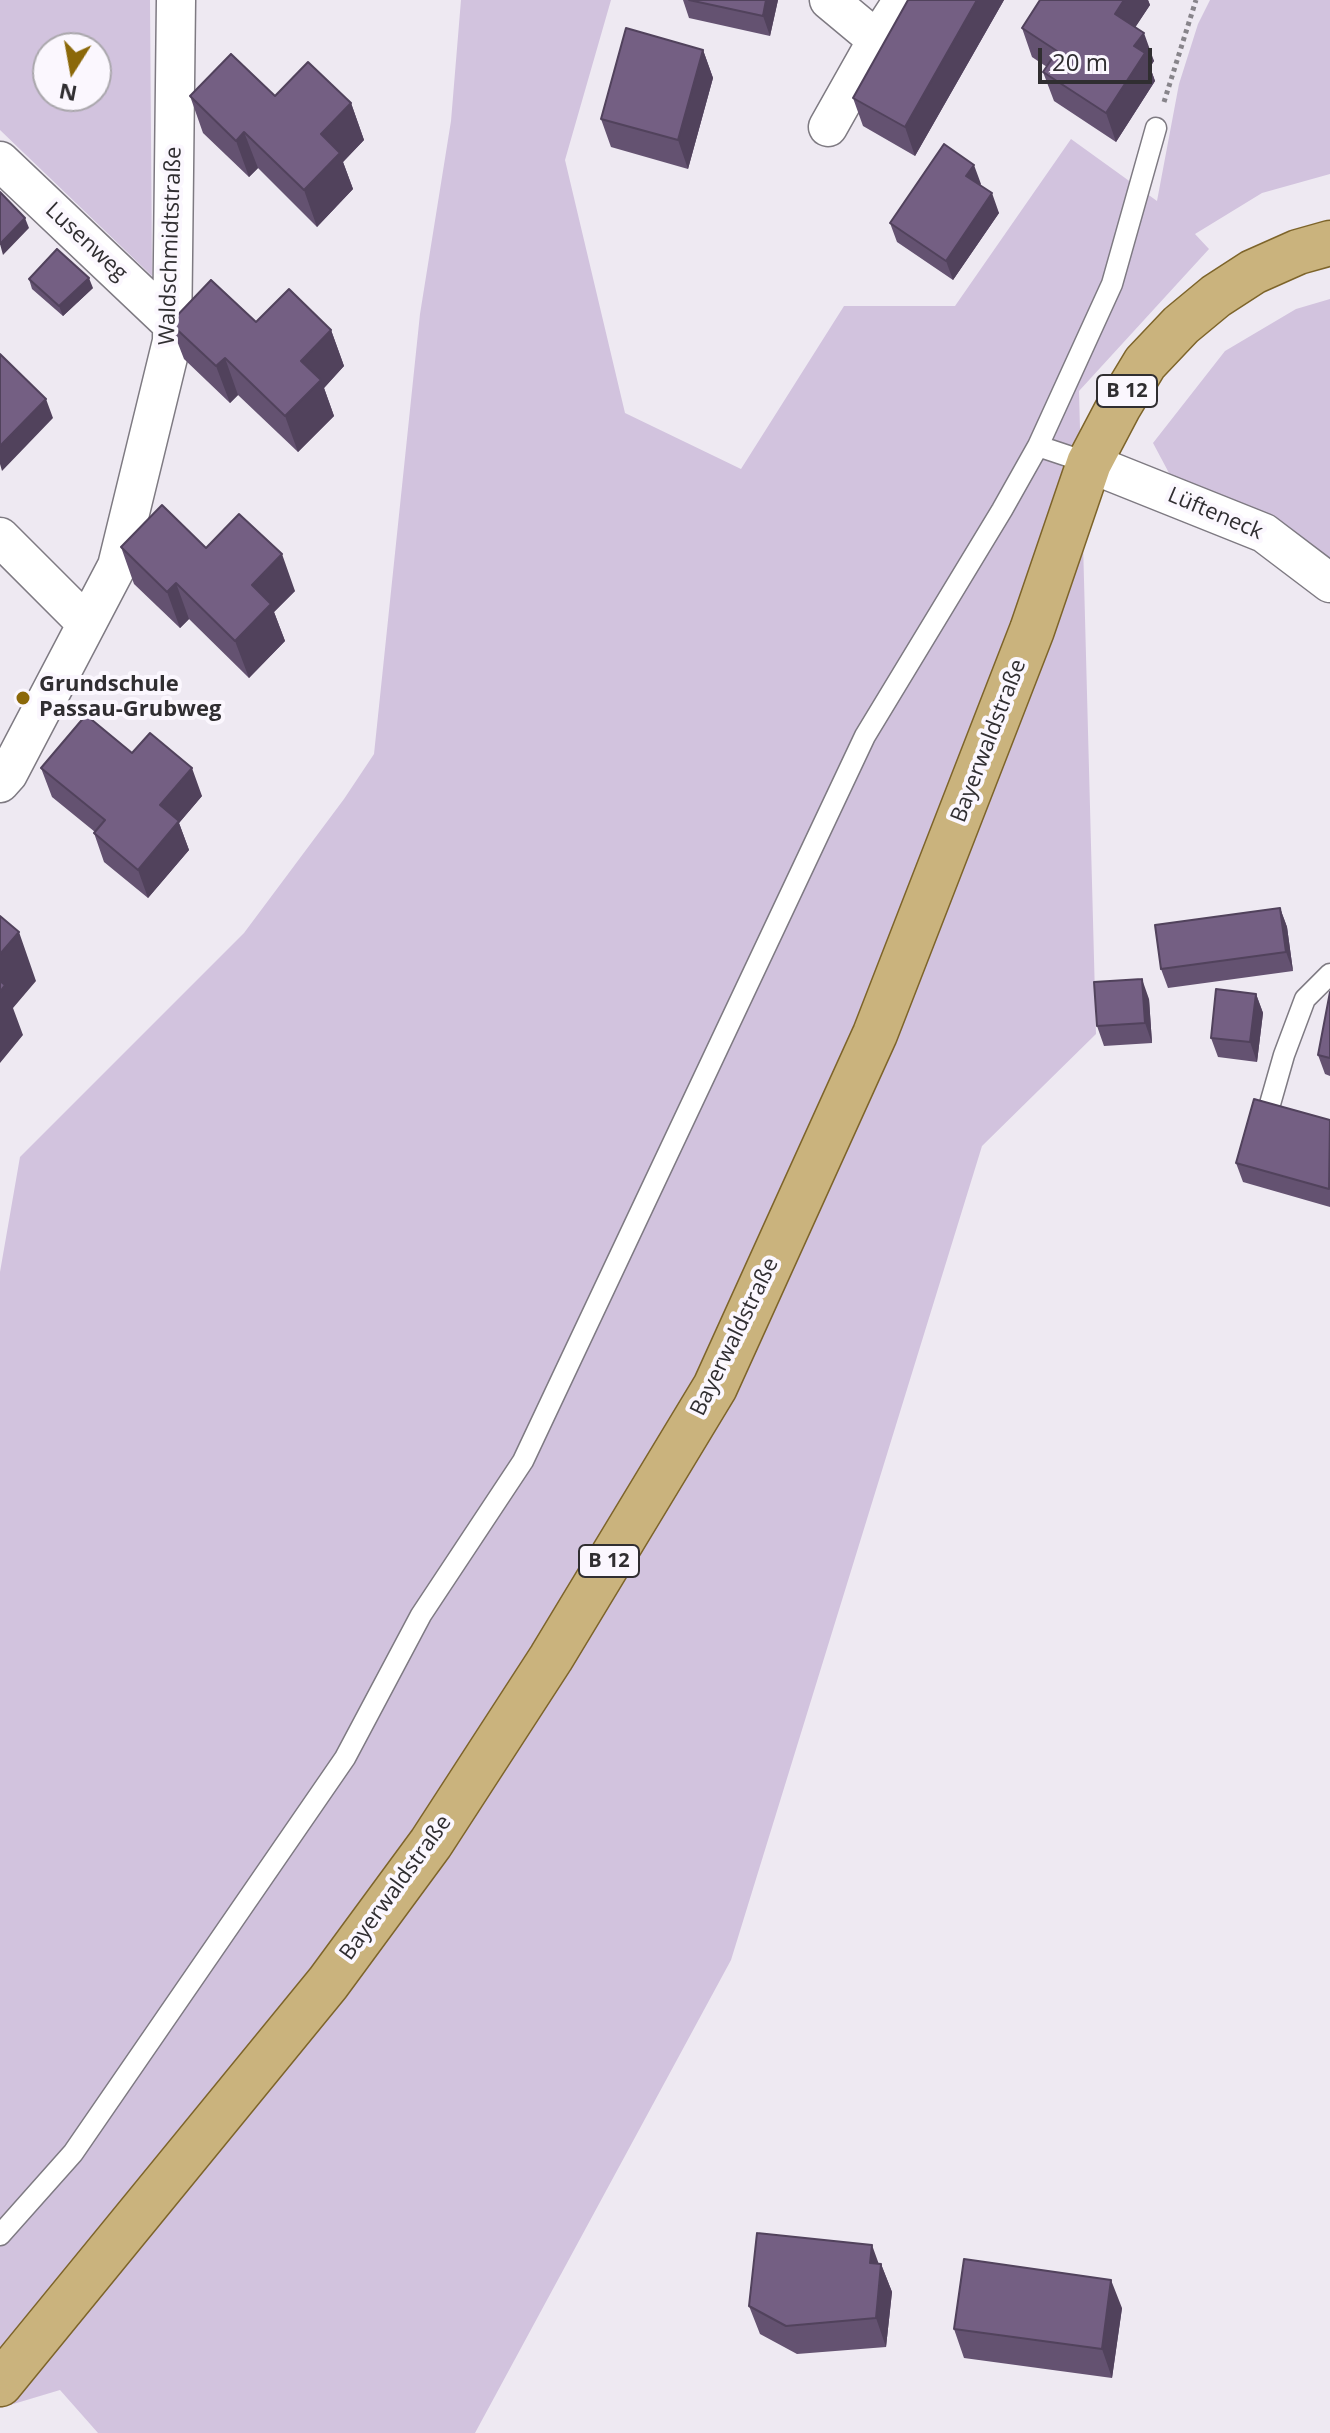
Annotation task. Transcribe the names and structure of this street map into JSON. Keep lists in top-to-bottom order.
{
  "streets": {
    "main road": ["B 12", "Bayerwaldstraße"],
    "street": ["Lusenweg", "Waldschmidtstraße", "Lüfteneck"]
  },
  "crossings": [
    ["Lusenweg", "Waldschmidtstraße"],
    ["Lüfteneck", "Bayerwaldstraße"]
  ],
  "places": ["Grundschule Passau-Grubweg"],
  "scale_bar": "20 m",
  "north": "bottom"
}
